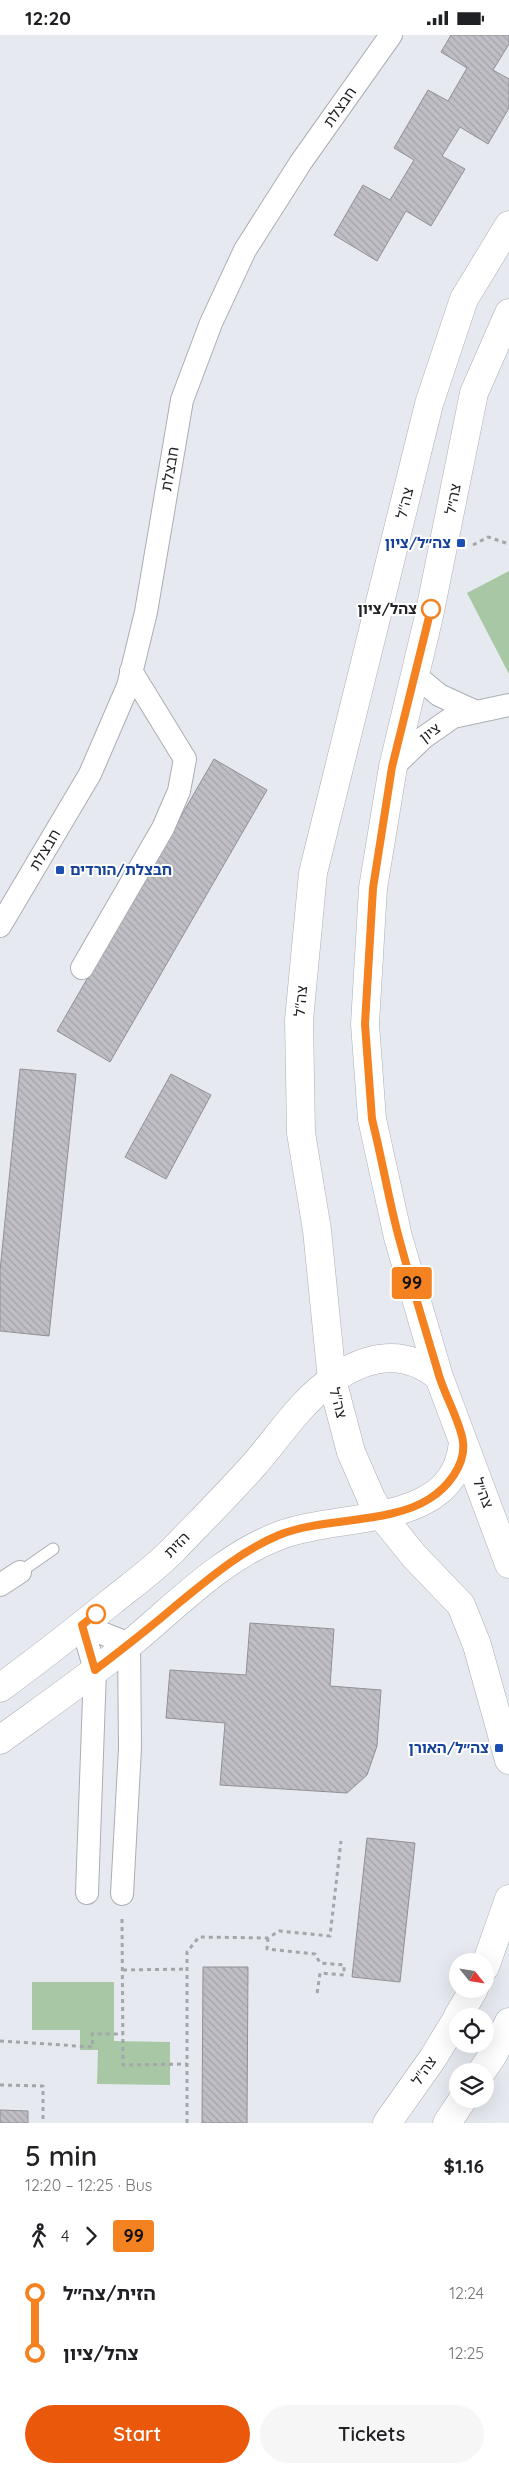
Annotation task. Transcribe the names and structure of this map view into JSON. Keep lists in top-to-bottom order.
{
  "streets": {
    "main road": ["צה״ל", "צה\"ל", "הזית"],
    "street": ["חבצלת", "ציון"]
  },
  "crossings": [
    ["צה״ל", "צה\"ל"],
    ["צה״ל", "ציון"],
    ["צה״ל", "הזית"],
    ["צה\"ל", "הזית"]
  ],
  "places": {
    "transit": ["צה״ל/ציון", "חבצלת/הורדים", "צה״ל/האורן"],
    "other": ["צהל/ציון"]
  },
  "lines": ["bus line 99"],
  "north": "bottom right",
  "page": {
    "status": "12:20",
    "on_map": "99",
    "heading": ["5 min", "12:20 – 12:25 · Bus", "$1.16"],
    "legs": ["4", "99"],
    "list": [
      {
        "name": "הזית/צה״ל",
        "value": "12:24"
      },
      {
        "name": "צהל/ציון",
        "value": "12:25"
      }
    ],
    "buttons": ["Start", "Tickets"]
  }
}
